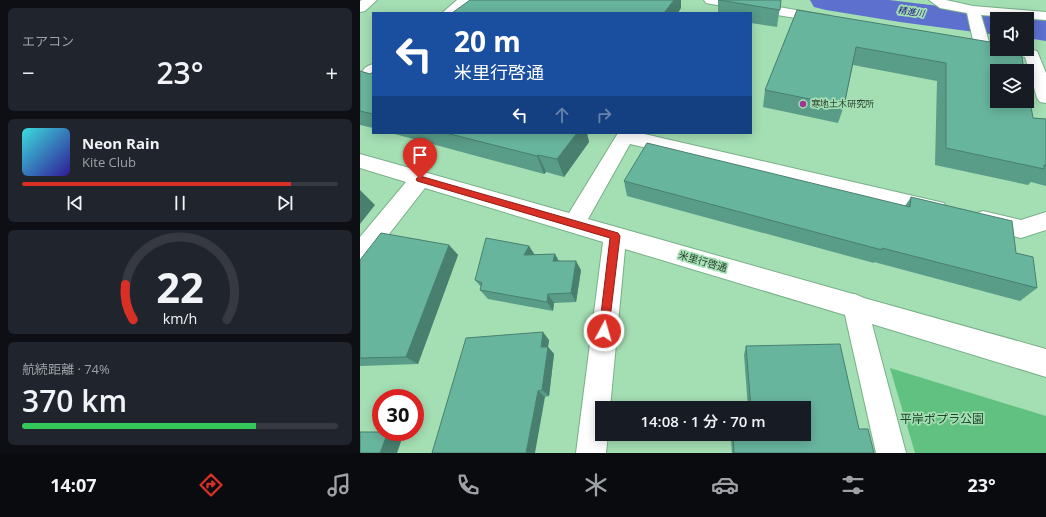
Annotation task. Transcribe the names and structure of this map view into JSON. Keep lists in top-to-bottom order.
{
  "streets": {
    "street": ["米里行啓通"]
  },
  "water": ["精進川"],
  "parks": ["平岸ポプラ公園"],
  "places": ["寒地土木研究所"],
  "page": {
    "tile": [
      "エアコン",
      ["航続距離 · 74%", "370 km"]
    ],
    "turn": ["20 m", "米里行啓通"],
    "heat": ["−", "23°", "+"],
    "song": ["Neon Rain", "Kite Club"],
    "limit": "30",
    "trip": "14:08 · 1 分 · 70 m",
    "tabs": ["14:07", "23°"],
    "gauge": ["22", "km/h"]
  }
}
